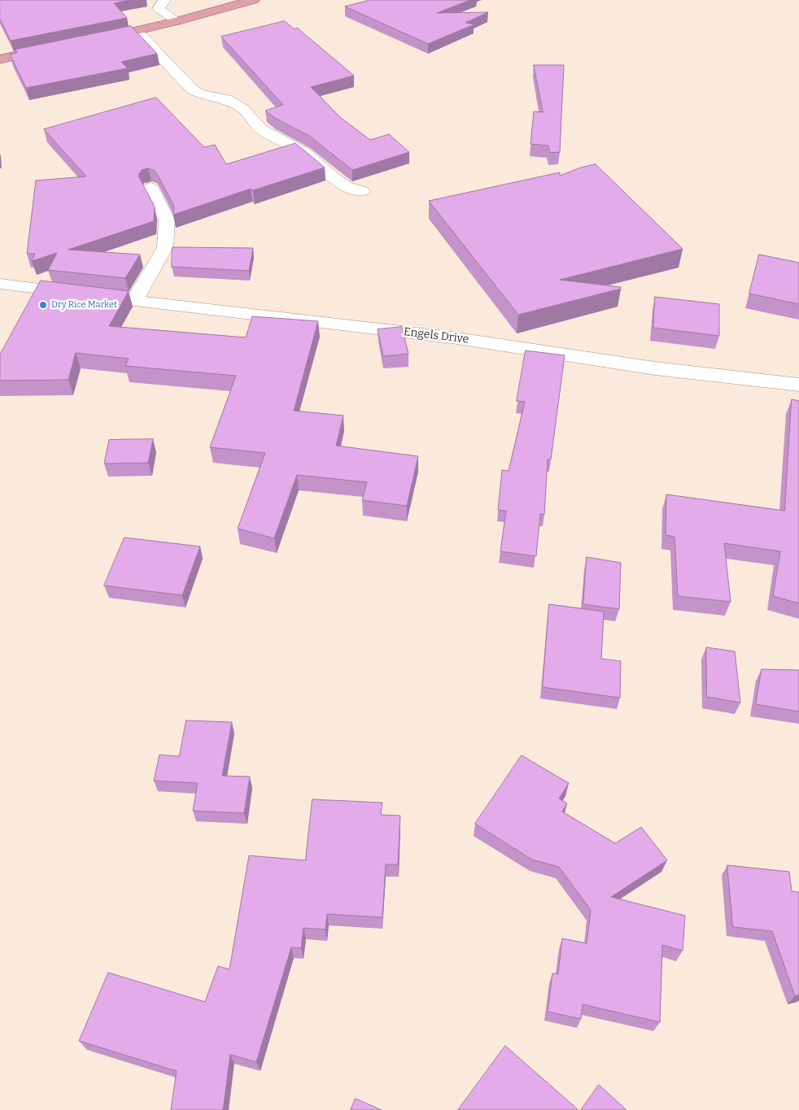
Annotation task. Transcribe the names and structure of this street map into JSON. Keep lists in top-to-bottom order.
{
  "streets": {
    "street": ["Engels Drive"]
  },
  "places": ["Dry Rice Market"]
}
